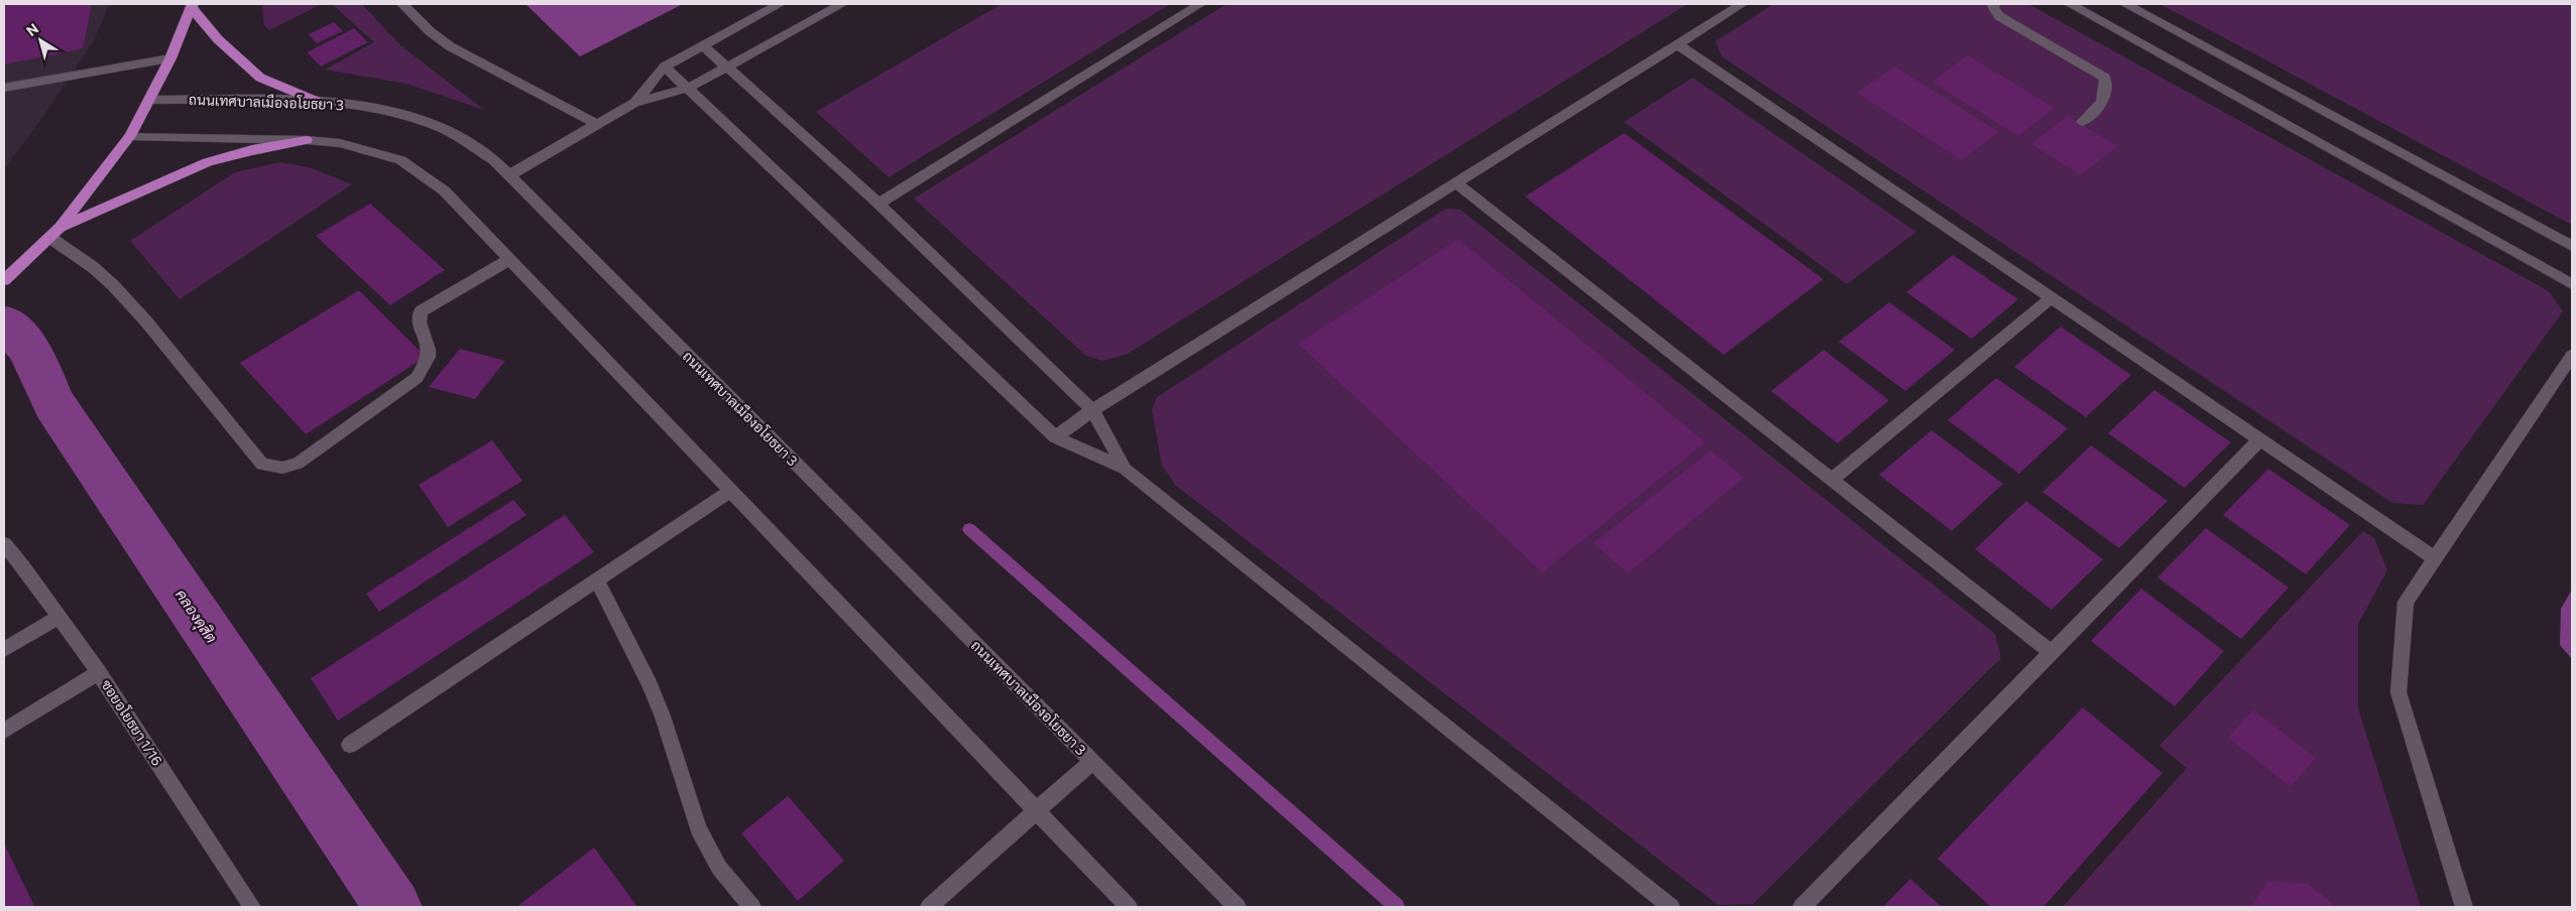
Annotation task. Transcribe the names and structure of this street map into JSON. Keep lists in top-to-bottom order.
{
  "streets": {
    "street": ["ถนนเทศบาลเมืองอโยธยา 3", "ซอยอโยธยา 1/16"]
  },
  "water": ["คลองดุสิต"],
  "north": "top left"
}
